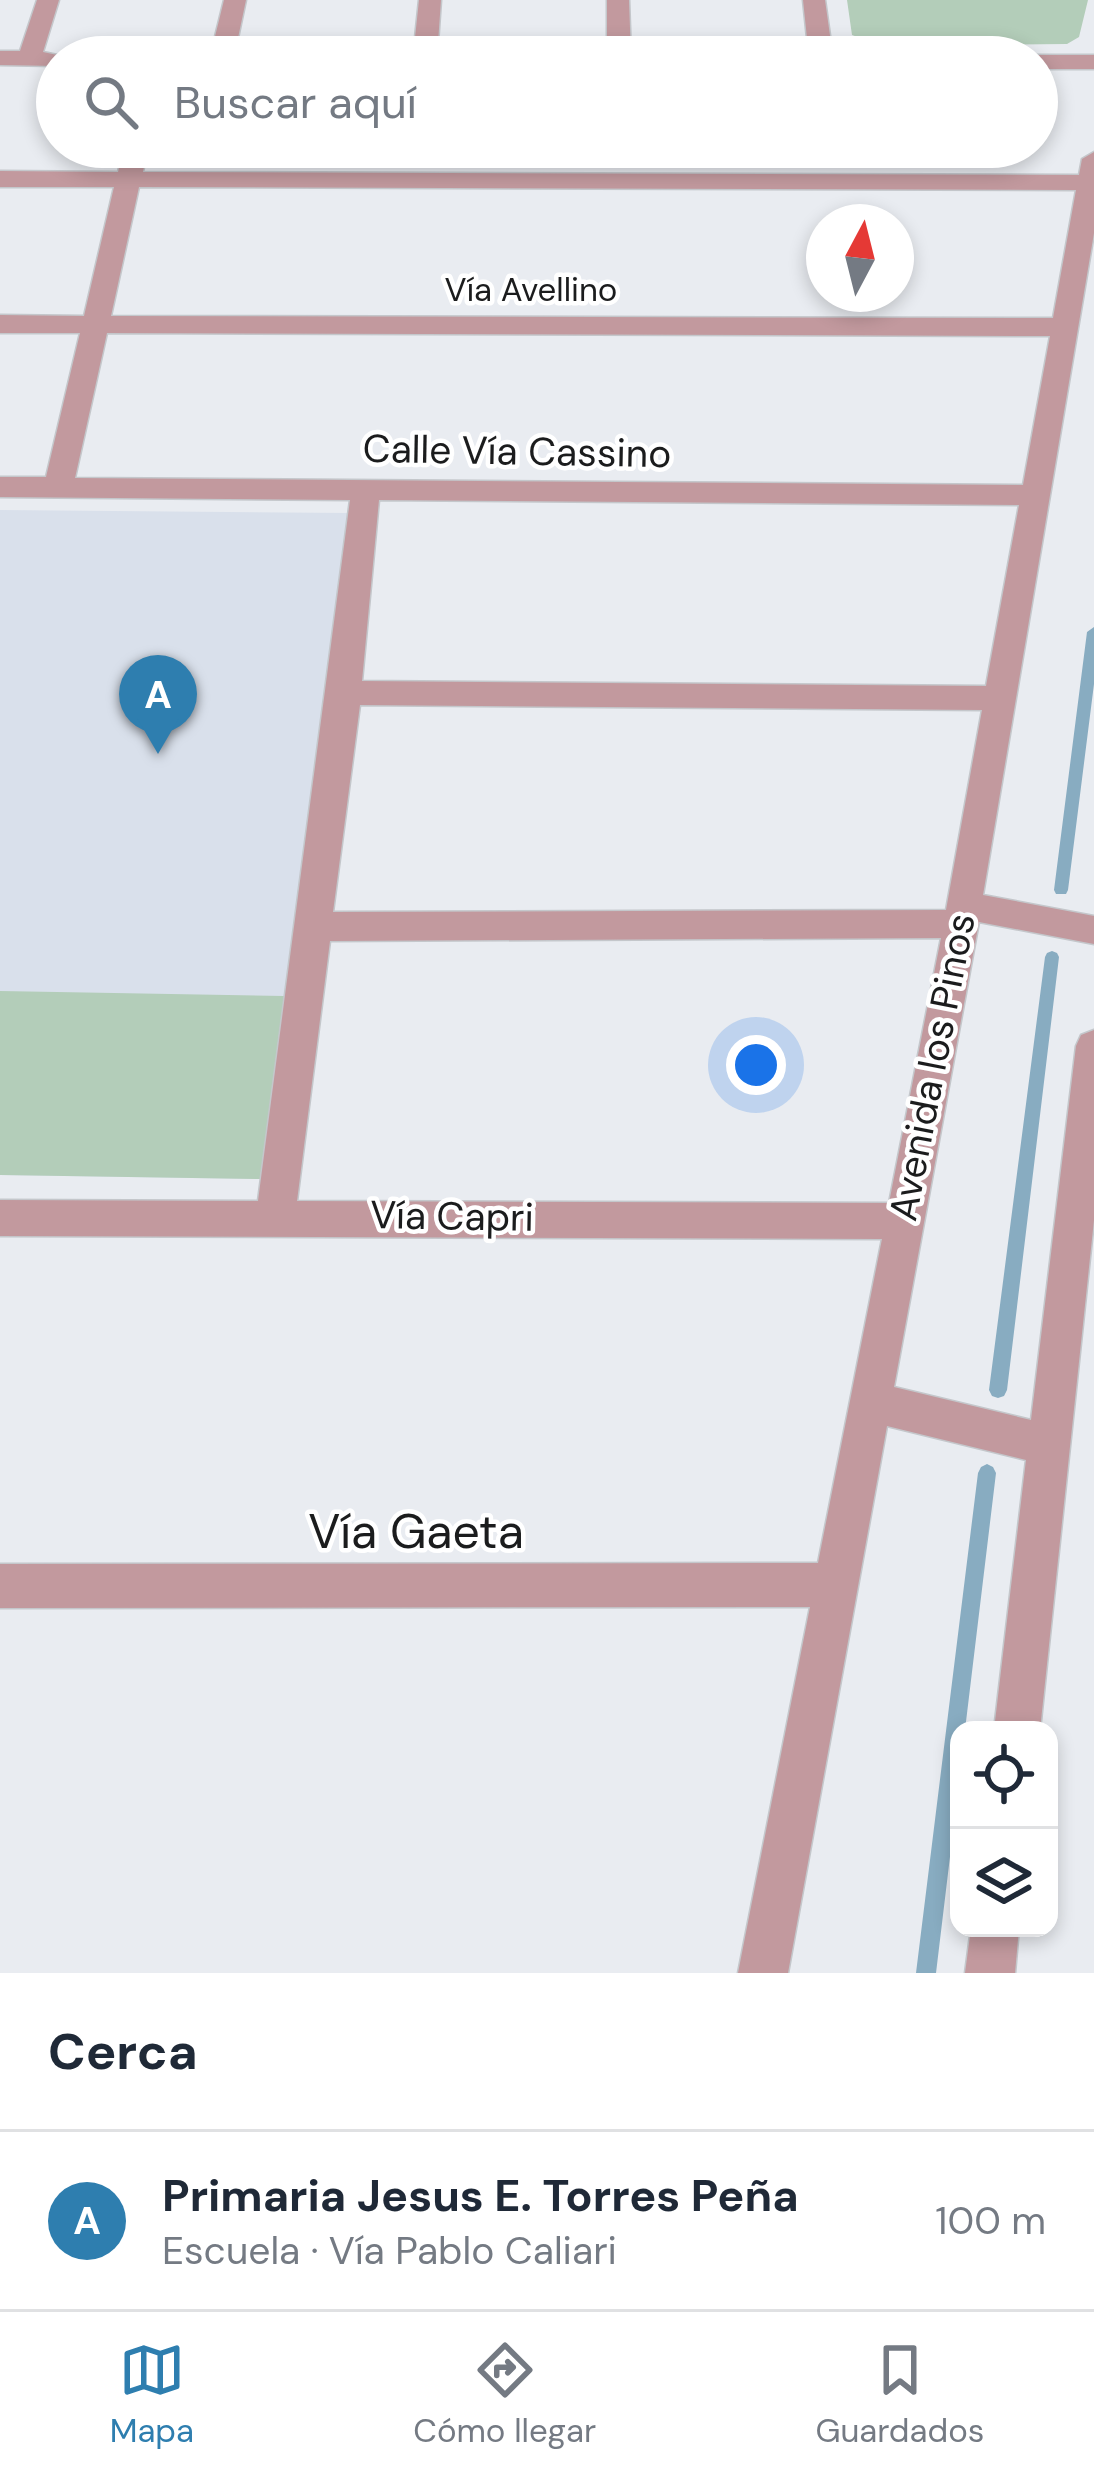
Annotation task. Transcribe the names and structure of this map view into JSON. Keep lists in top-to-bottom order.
{
  "streets": {
    "street": [
      "Vía Avellino",
      "Calle Vía Cassino",
      "Avenida los Pinos",
      "Vía Capri",
      "Vía Gaeta"
    ]
  },
  "crossings": [
    ["Vía Avellino", "Avenida los Pinos"],
    ["Calle Vía Cassino", "Avenida los Pinos"],
    ["Avenida los Pinos", "Vía Capri"],
    ["Avenida los Pinos", "Vía Gaeta"]
  ],
  "north": "top",
  "page": {
    "search": "Buscar aquí",
    "pins": "A",
    "heading": "Cerca",
    "list": [
      {
        "mark": "A",
        "name": "Primaria Jesus E. Torres Peña",
        "note": "Escuela · Vía Pablo Caliari",
        "value": "100 m"
      }
    ],
    "nav": ["Mapa", "Cómo llegar", "Guardados"]
  }
}
